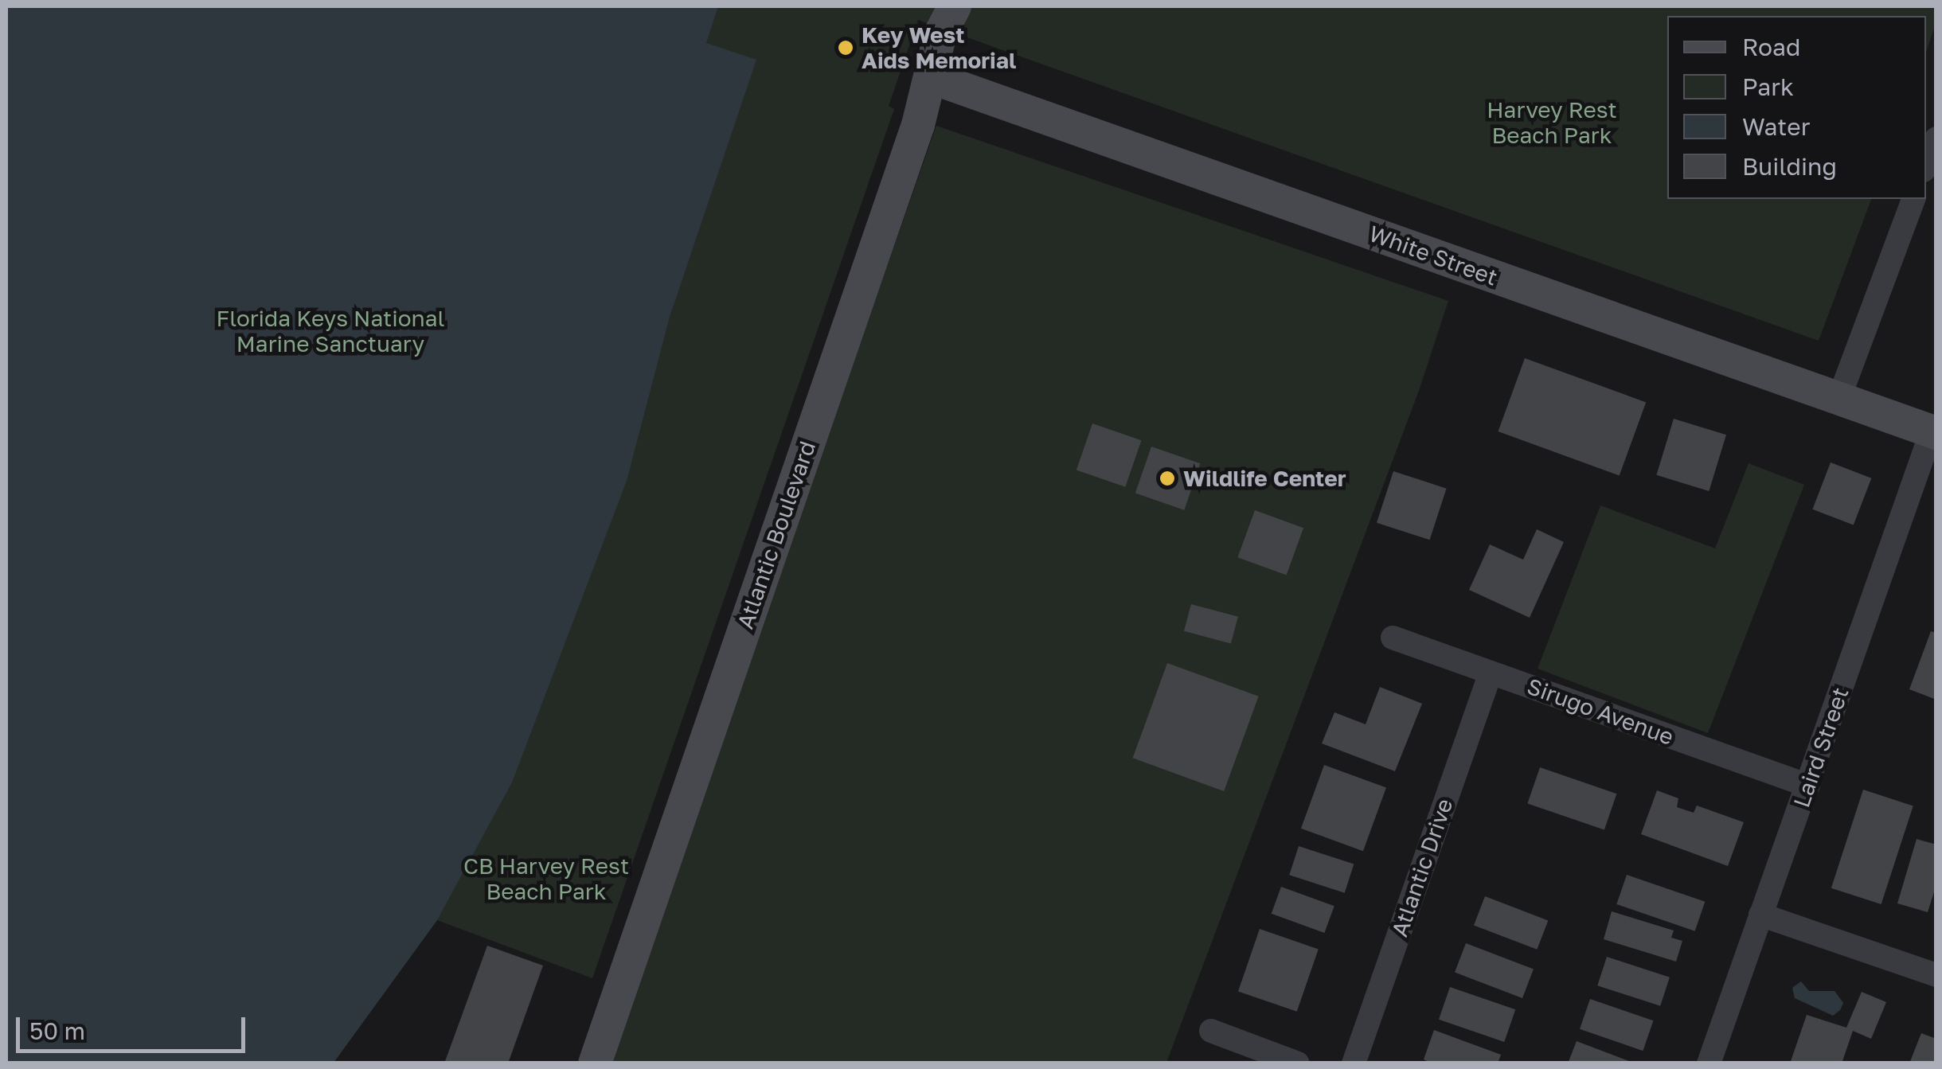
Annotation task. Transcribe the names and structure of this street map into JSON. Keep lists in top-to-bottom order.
{
  "streets": {
    "street": [
      "White Street",
      "Atlantic Boulevard",
      "Sirugo Avenue",
      "Laird Street",
      "Atlantic Drive"
    ]
  },
  "crossings": [
    ["White Street", "Atlantic Boulevard"],
    ["White Street", "Laird Street"],
    ["Sirugo Avenue", "Laird Street"],
    ["Sirugo Avenue", "Atlantic Drive"]
  ],
  "parks": ["Harvey Rest Beach Park", "Florida Keys National Marine Sanctuary", "CB Harvey Rest Beach Park"],
  "places": ["Key West Aids Memorial", "Wildlife Center"],
  "legend": [
    "Road",
    "Park",
    "Water",
    "Building"
  ],
  "scale_bar": "50 m"
}
